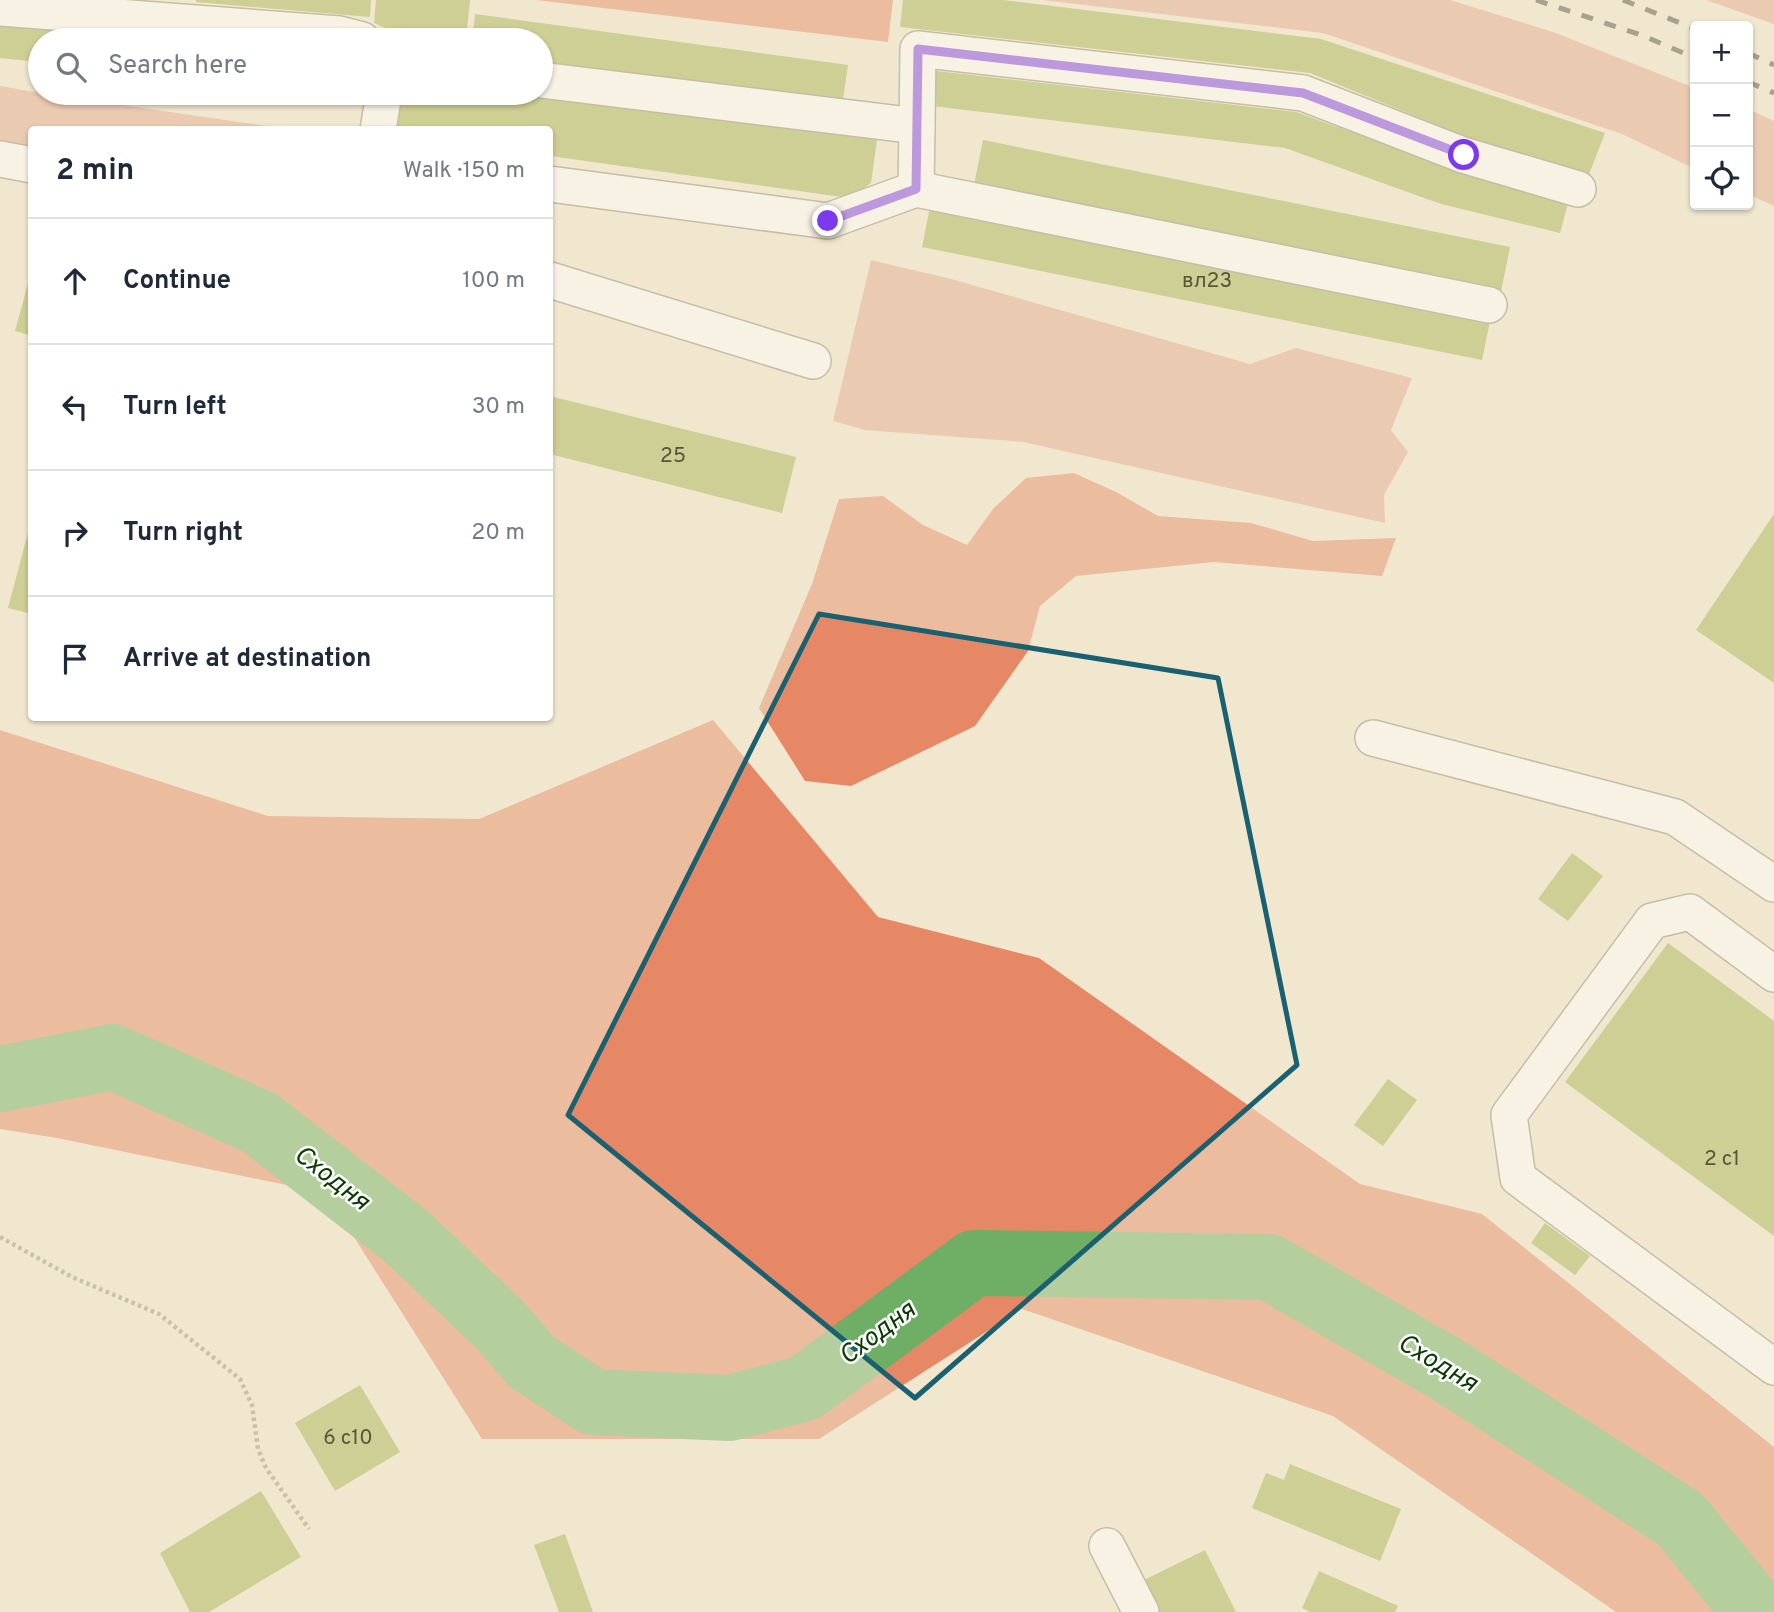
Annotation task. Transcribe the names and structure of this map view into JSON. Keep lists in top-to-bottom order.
{
  "water": ["Сходня"],
  "house_numbers": [
    "вл23",
    "25",
    "2 с1",
    "6 с10"
  ],
  "page": {
    "map_buttons": ["+", "−"],
    "search": "Search here",
    "heading": ["2 min", "Walk · 150 m"],
    "list": [
      ["Continue", "100 m"],
      ["Turn left", "30 m"],
      ["Turn right", "20 m"],
      "Arrive at destination"
    ]
  }
}
